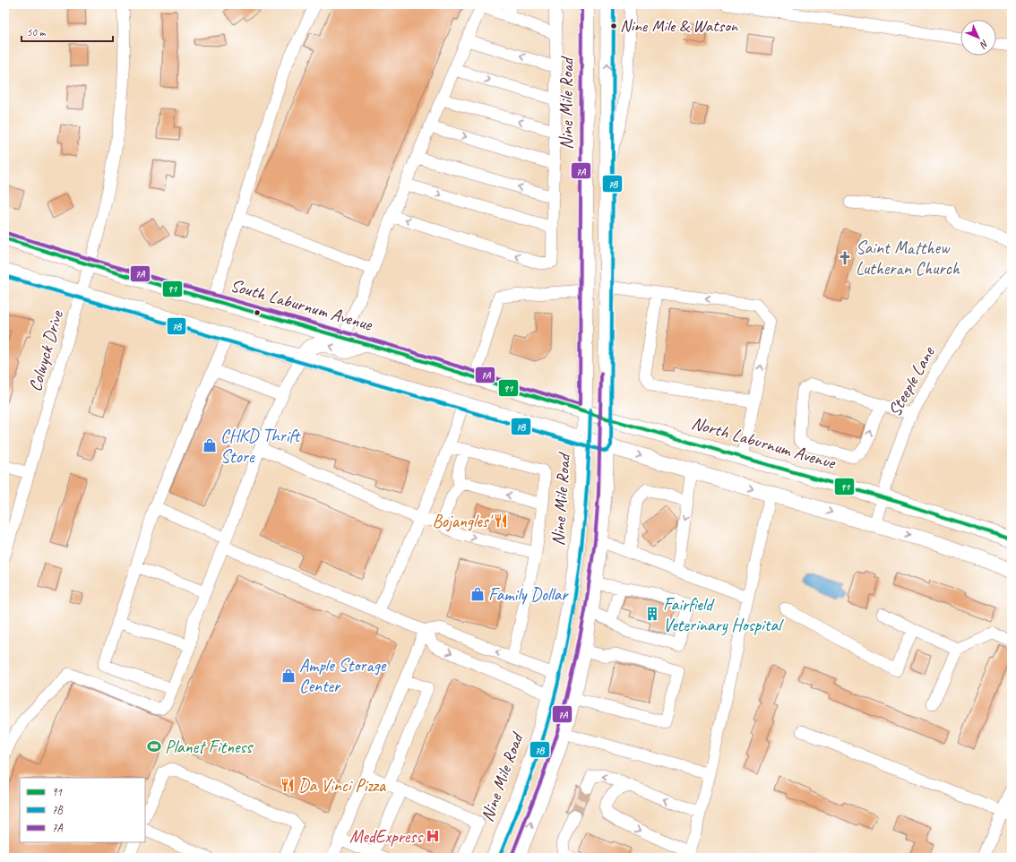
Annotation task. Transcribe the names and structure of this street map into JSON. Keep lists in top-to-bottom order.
{
  "streets": {
    "main road": ["Nine Mile Road", "South Laburnum Avenue", "North Laburnum Avenue"],
    "street": ["Colwyck Drive", "Steeple Lane"]
  },
  "crossings": [
    ["Nine Mile Road", "South Laburnum Avenue"],
    ["Nine Mile Road", "North Laburnum Avenue"],
    ["South Laburnum Avenue", "Colwyck Drive"],
    ["South Laburnum Avenue", "North Laburnum Avenue"],
    ["Steeple Lane", "North Laburnum Avenue"]
  ],
  "places": {
    "other": ["Nine Mile & Watson"],
    "church": ["Saint Matthew Lutheran Church"],
    "shop": ["CHKD Thrift Store", "Family Dollar", "Ample Storage Center"],
    "restaurant": ["Bojangles'", "Da Vinci Pizza"],
    "building": ["Fairfield Veterinary Hospital"],
    "sports": ["Planet Fitness"],
    "hospital": ["MedExpress"]
  },
  "lines": ["transit line 7B", "transit line 7A", "transit line 91"],
  "legend": ["91", "7B", "7A"],
  "scale_bar": "50 m",
  "north": "bottom right"
}
